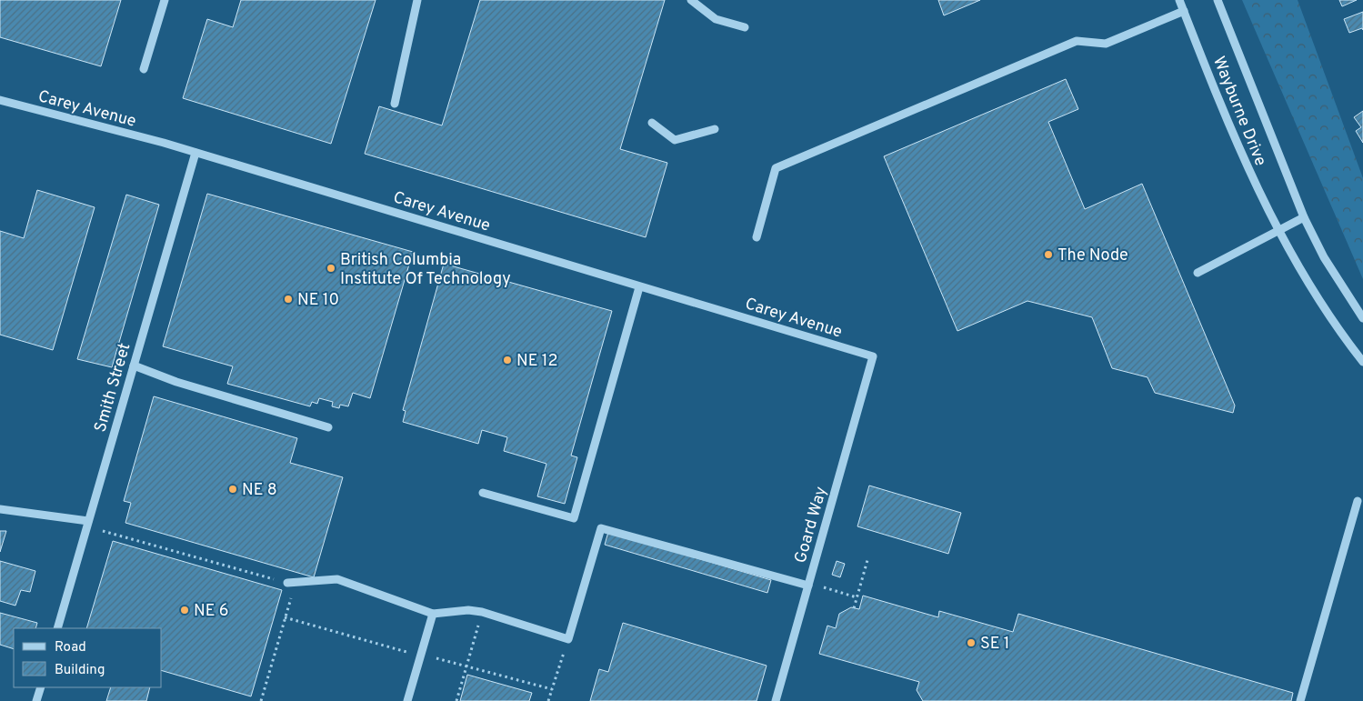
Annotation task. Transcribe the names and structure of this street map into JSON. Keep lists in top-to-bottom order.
{
  "streets": {
    "street": [
      "Carey Avenue",
      "Wayburne Drive",
      "Smith Street",
      "Goard Way"
    ]
  },
  "crossings": [
    ["Carey Avenue", "Smith Street"],
    ["Carey Avenue", "Goard Way"]
  ],
  "places": [
    "The Node",
    "British Columbia Institute Of Technology",
    "NE 10",
    "NE 12",
    "NE 8",
    "NE 6",
    "SE 1"
  ],
  "legend": ["Road", "Building"]
}
